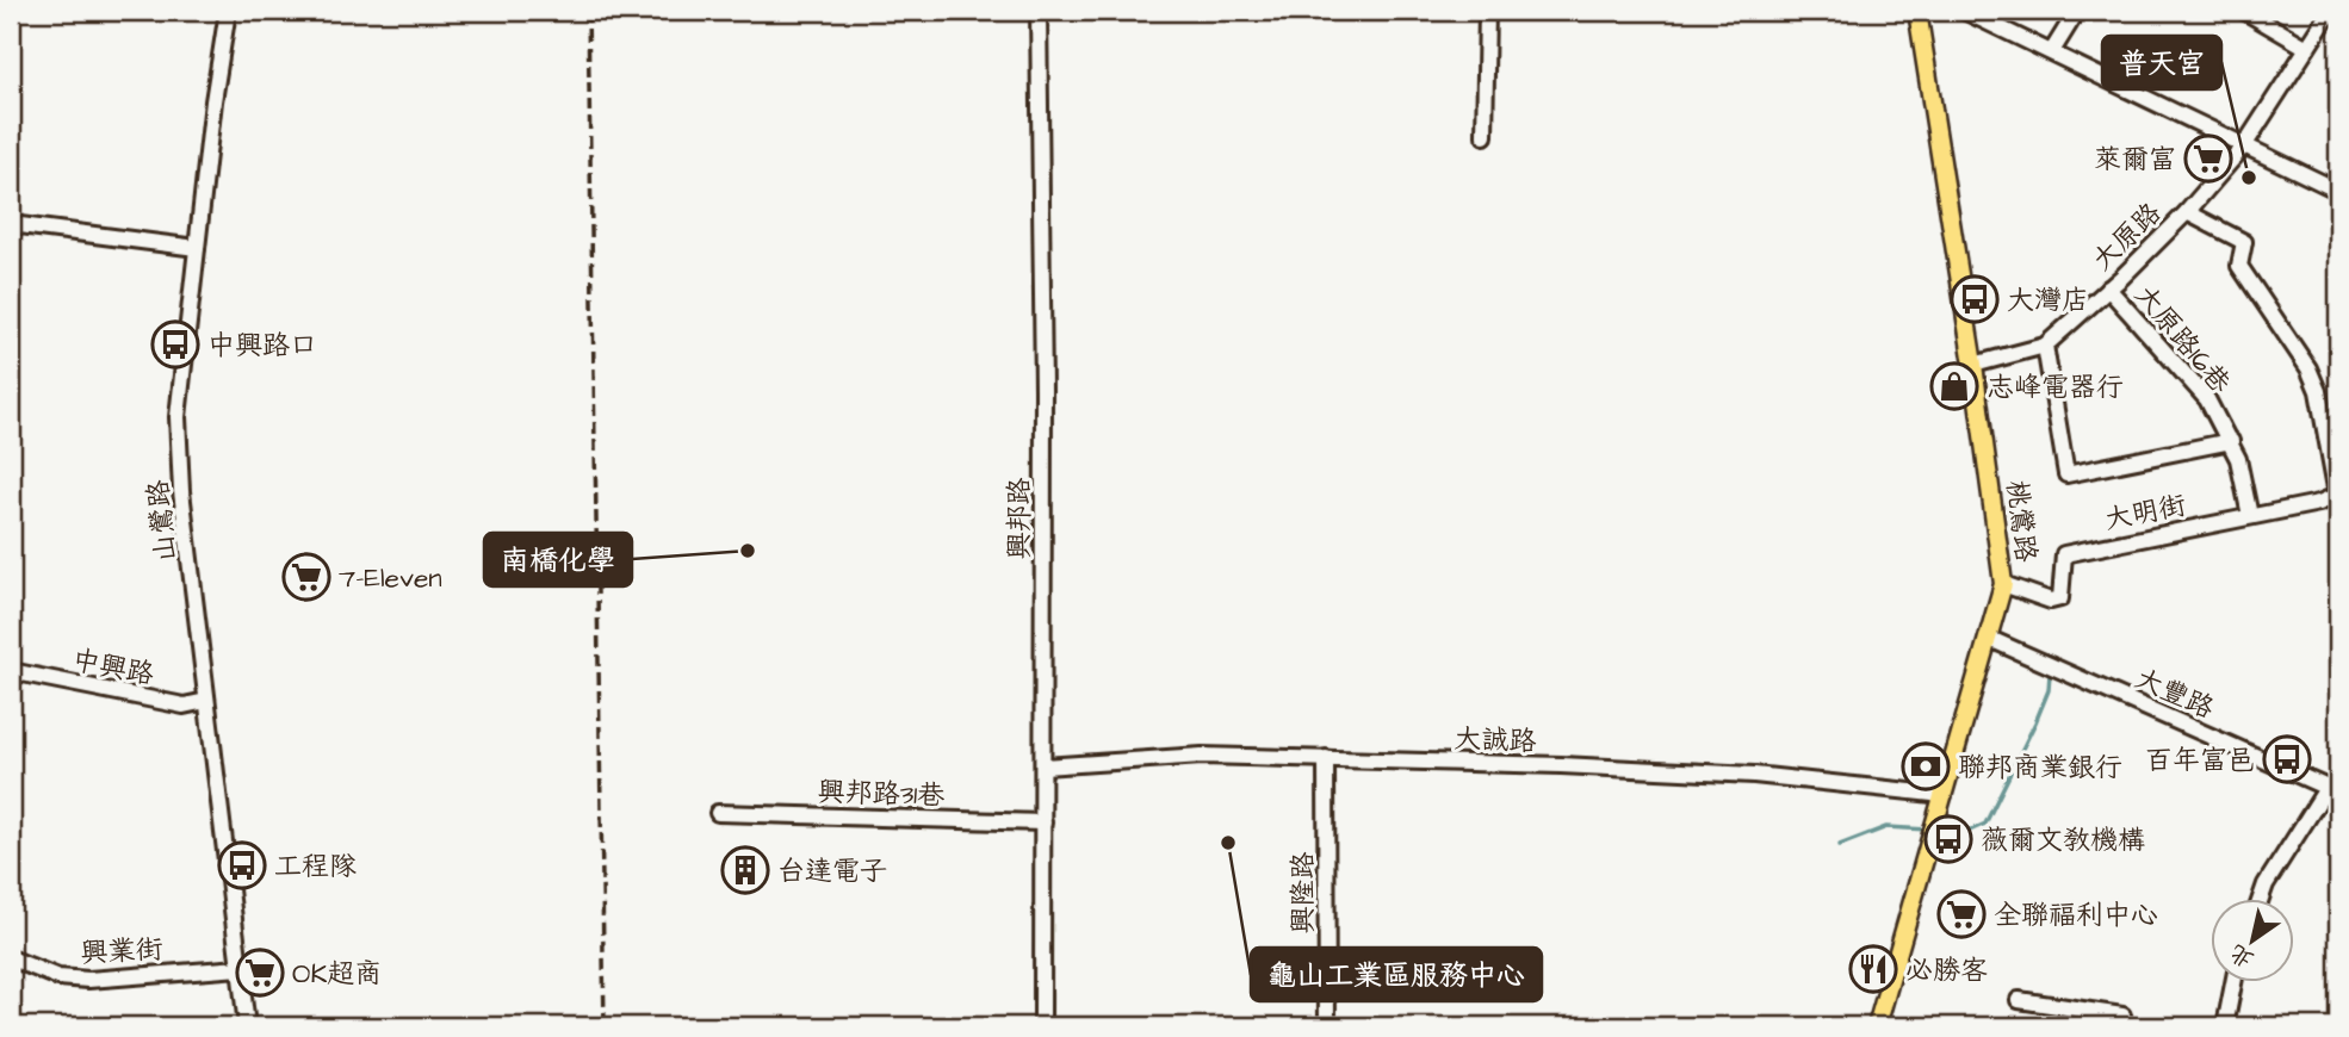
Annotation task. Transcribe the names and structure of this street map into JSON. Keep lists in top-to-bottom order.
{
  "streets": {
    "main road": ["桃鶯路"],
    "street": [
      "大原路",
      "大原路16巷",
      "大明街",
      "興邦路",
      "山鶯路",
      "中興路",
      "大豐路",
      "大誠路",
      "興邦路31巷",
      "興隆路",
      "興業街"
    ]
  },
  "crossings": [
    ["大原路", "大原路16巷"],
    ["大原路", "桃鶯路"],
    ["大原路16巷", "大明街"],
    ["大明街", "桃鶯路"],
    ["興邦路", "大誠路"],
    ["興邦路", "興邦路31巷"],
    ["山鶯路", "中興路"],
    ["山鶯路", "興業街"],
    ["桃鶯路", "大豐路"],
    ["桃鶯路", "大誠路"],
    ["大誠路", "興隆路"]
  ],
  "places": {
    "supermarket": [
      "萊爾富",
      "7-Eleven",
      "全聯福利中心",
      "OK超商"
    ],
    "other": ["普天宮", "南橋化學", "龜山工業區服務中心"],
    "bus stop": [
      "大灣店",
      "中興路口",
      "百年富邑",
      "薇爾文教機構",
      "工程隊"
    ],
    "shop": ["志峰電器行"],
    "bank": ["聯邦商業銀行"],
    "building": ["台達電子"],
    "restaurant": ["必勝客"]
  },
  "north": "bottom left"
}
